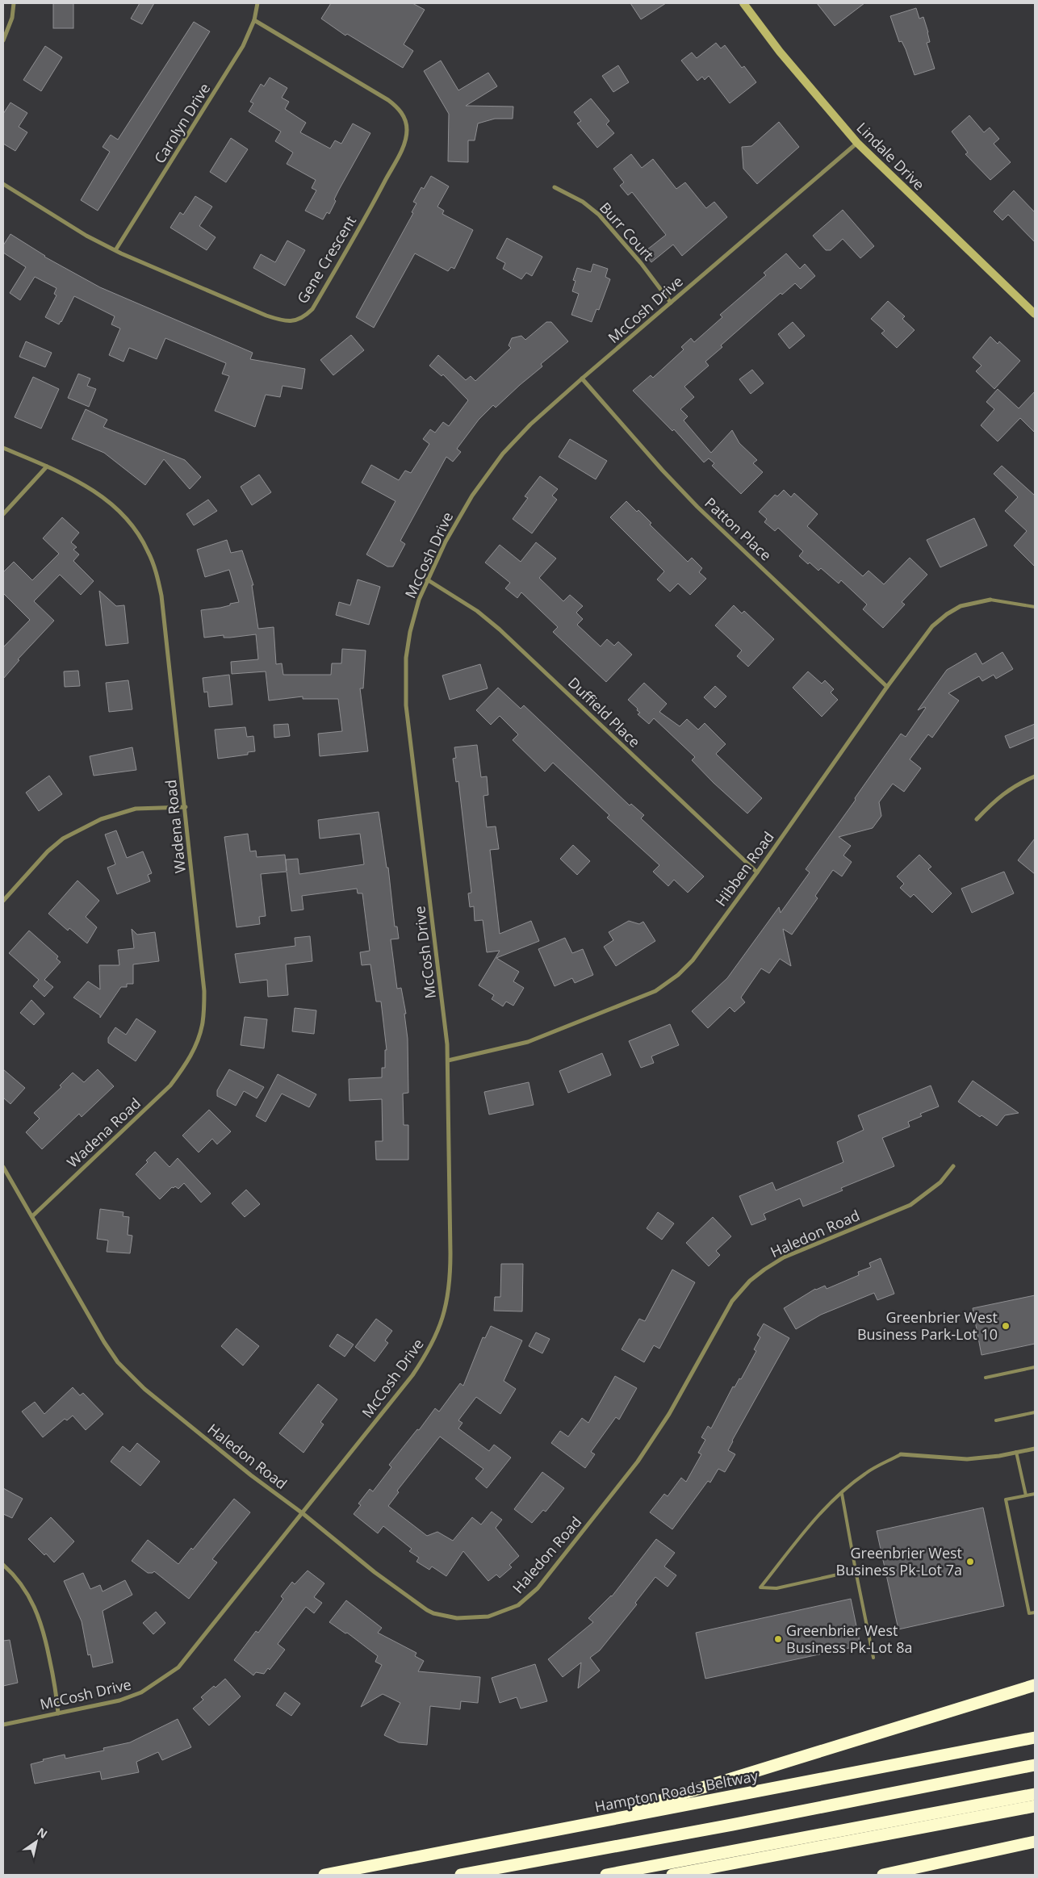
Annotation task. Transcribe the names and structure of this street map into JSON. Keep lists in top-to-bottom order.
{
  "streets": {
    "highway": ["Hampton Roads Beltway"],
    "street": [
      "Carolyn Drive",
      "Lindale Drive",
      "Burr Court",
      "Gene Crescent",
      "McCosh Drive",
      "Patton Place",
      "Duffield Place",
      "Wadena Road",
      "Hibben Road",
      "Haledon Road"
    ]
  },
  "crossings": [
    ["Carolyn Drive", "Gene Crescent"],
    ["Lindale Drive", "McCosh Drive"],
    ["Burr Court", "McCosh Drive"],
    ["McCosh Drive", "Patton Place"],
    ["McCosh Drive", "Duffield Place"],
    ["McCosh Drive", "Hibben Road"],
    ["McCosh Drive", "Haledon Road"],
    ["Patton Place", "Hibben Road"],
    ["Duffield Place", "Hibben Road"],
    ["Wadena Road", "Haledon Road"]
  ],
  "places": ["Greenbrier West Business Park-Lot 10", "Greenbrier West Business Pk-Lot 7a", "Greenbrier West Business Pk-Lot 8a"],
  "north": "top right"
}
